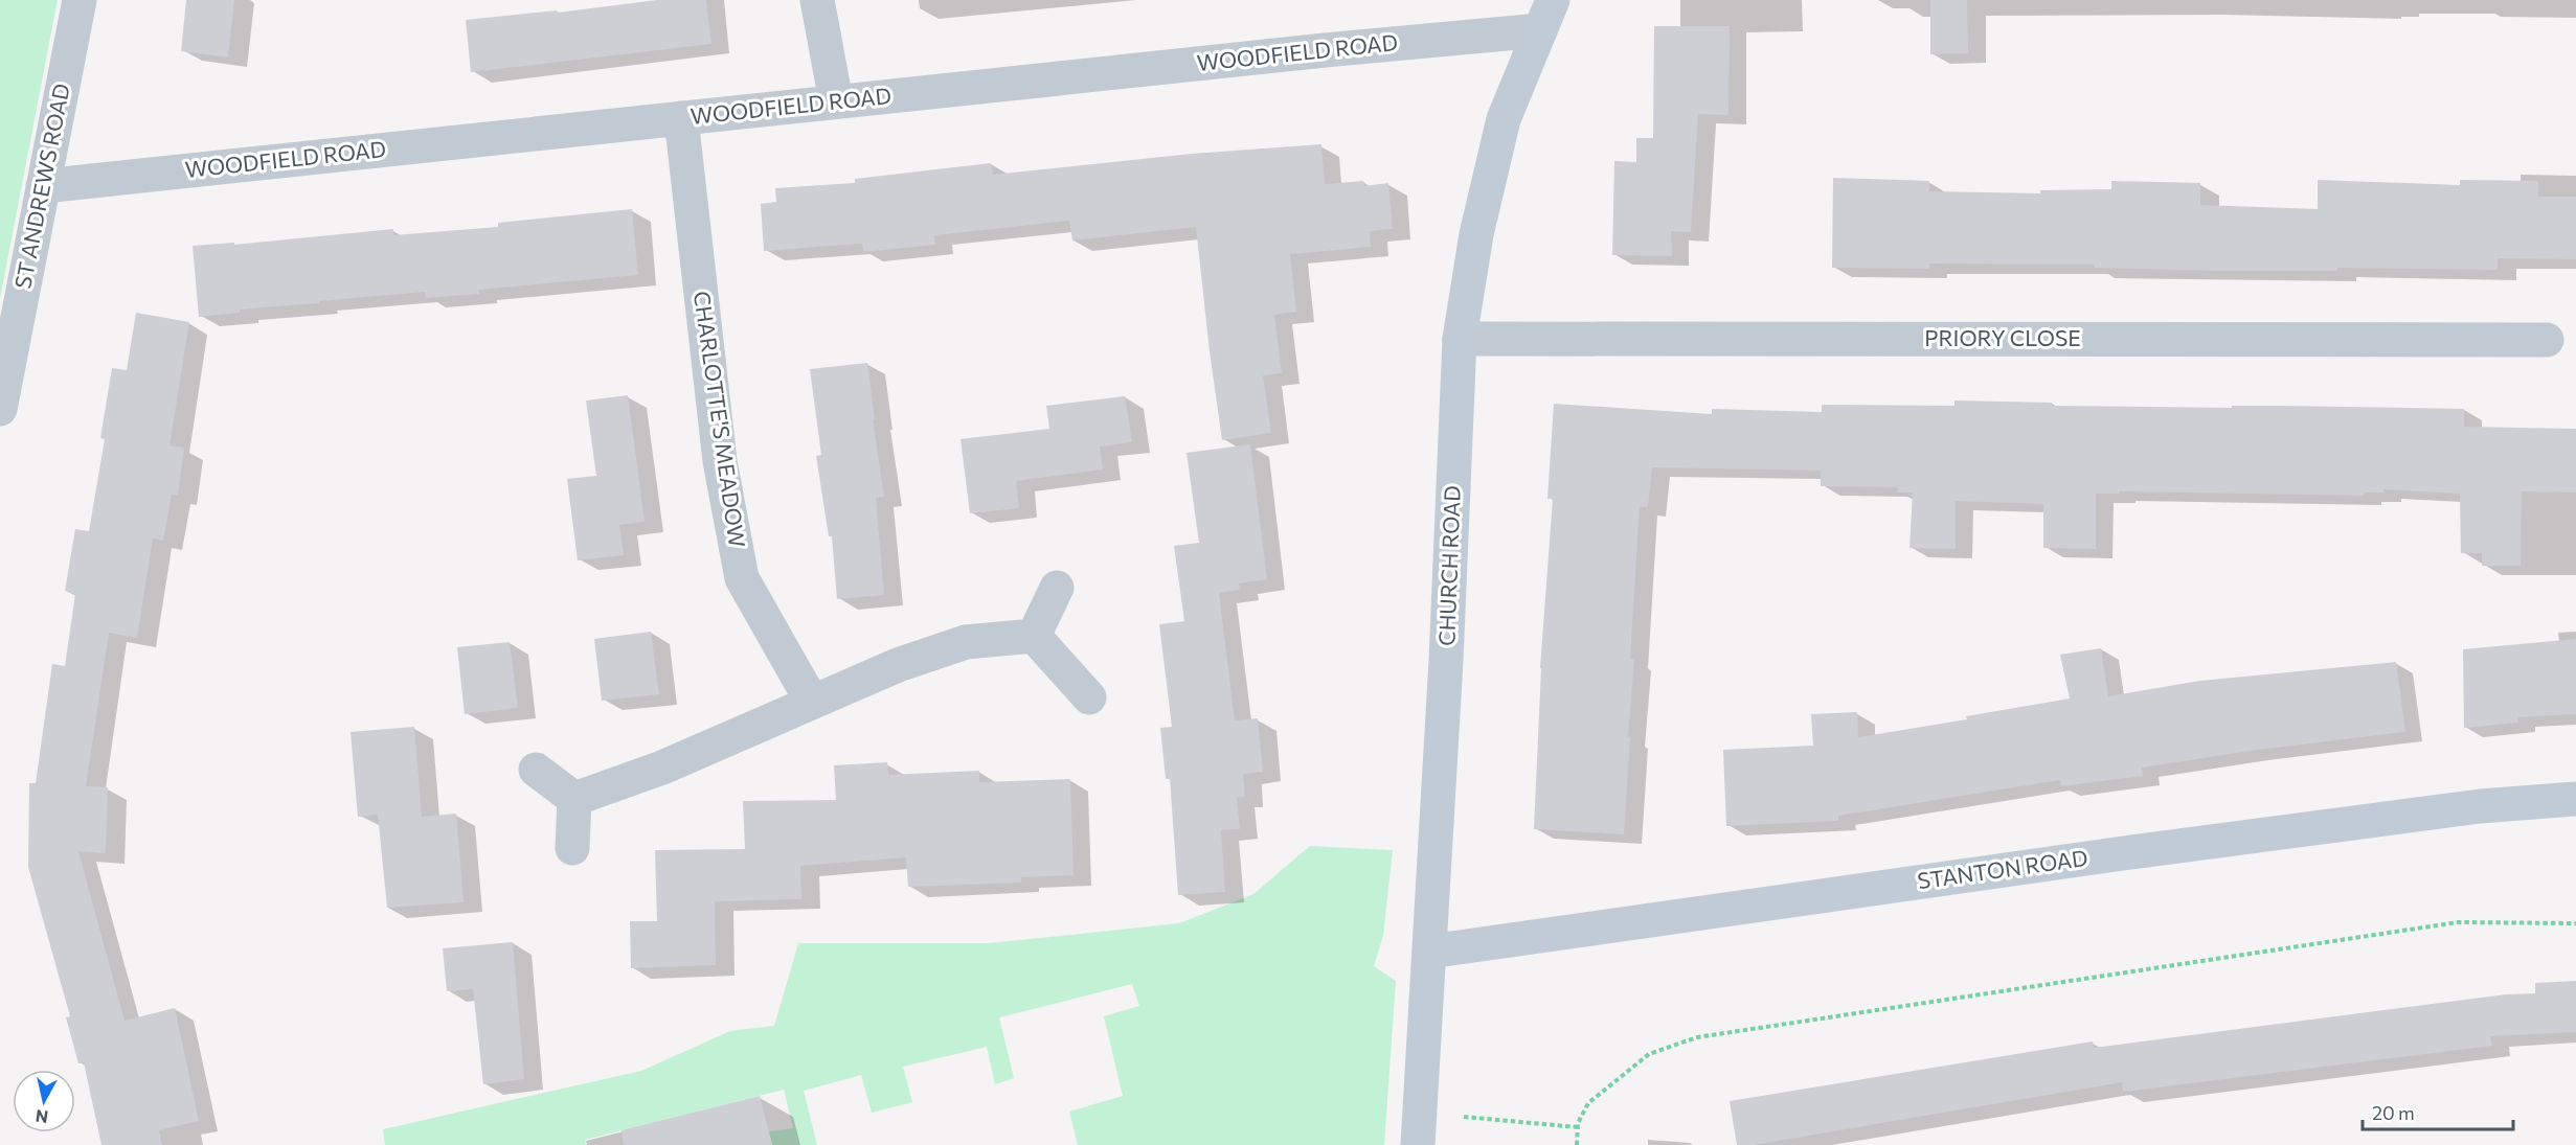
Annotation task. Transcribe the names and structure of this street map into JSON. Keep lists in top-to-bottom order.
{
  "streets": {
    "street": [
      "WOODFIELD ROAD",
      "ST ANDREWS ROAD",
      "PRIORY CLOSE",
      "CHARLOTTE'S MEADOW",
      "CHURCH ROAD",
      "STANTON ROAD"
    ]
  },
  "crossings": [
    ["WOODFIELD ROAD", "ST ANDREWS ROAD"],
    ["WOODFIELD ROAD", "CHARLOTTE'S MEADOW"],
    ["WOODFIELD ROAD", "CHURCH ROAD"],
    ["PRIORY CLOSE", "CHURCH ROAD"],
    ["CHURCH ROAD", "STANTON ROAD"]
  ],
  "scale_bar": "20 m",
  "north": "bottom"
}
